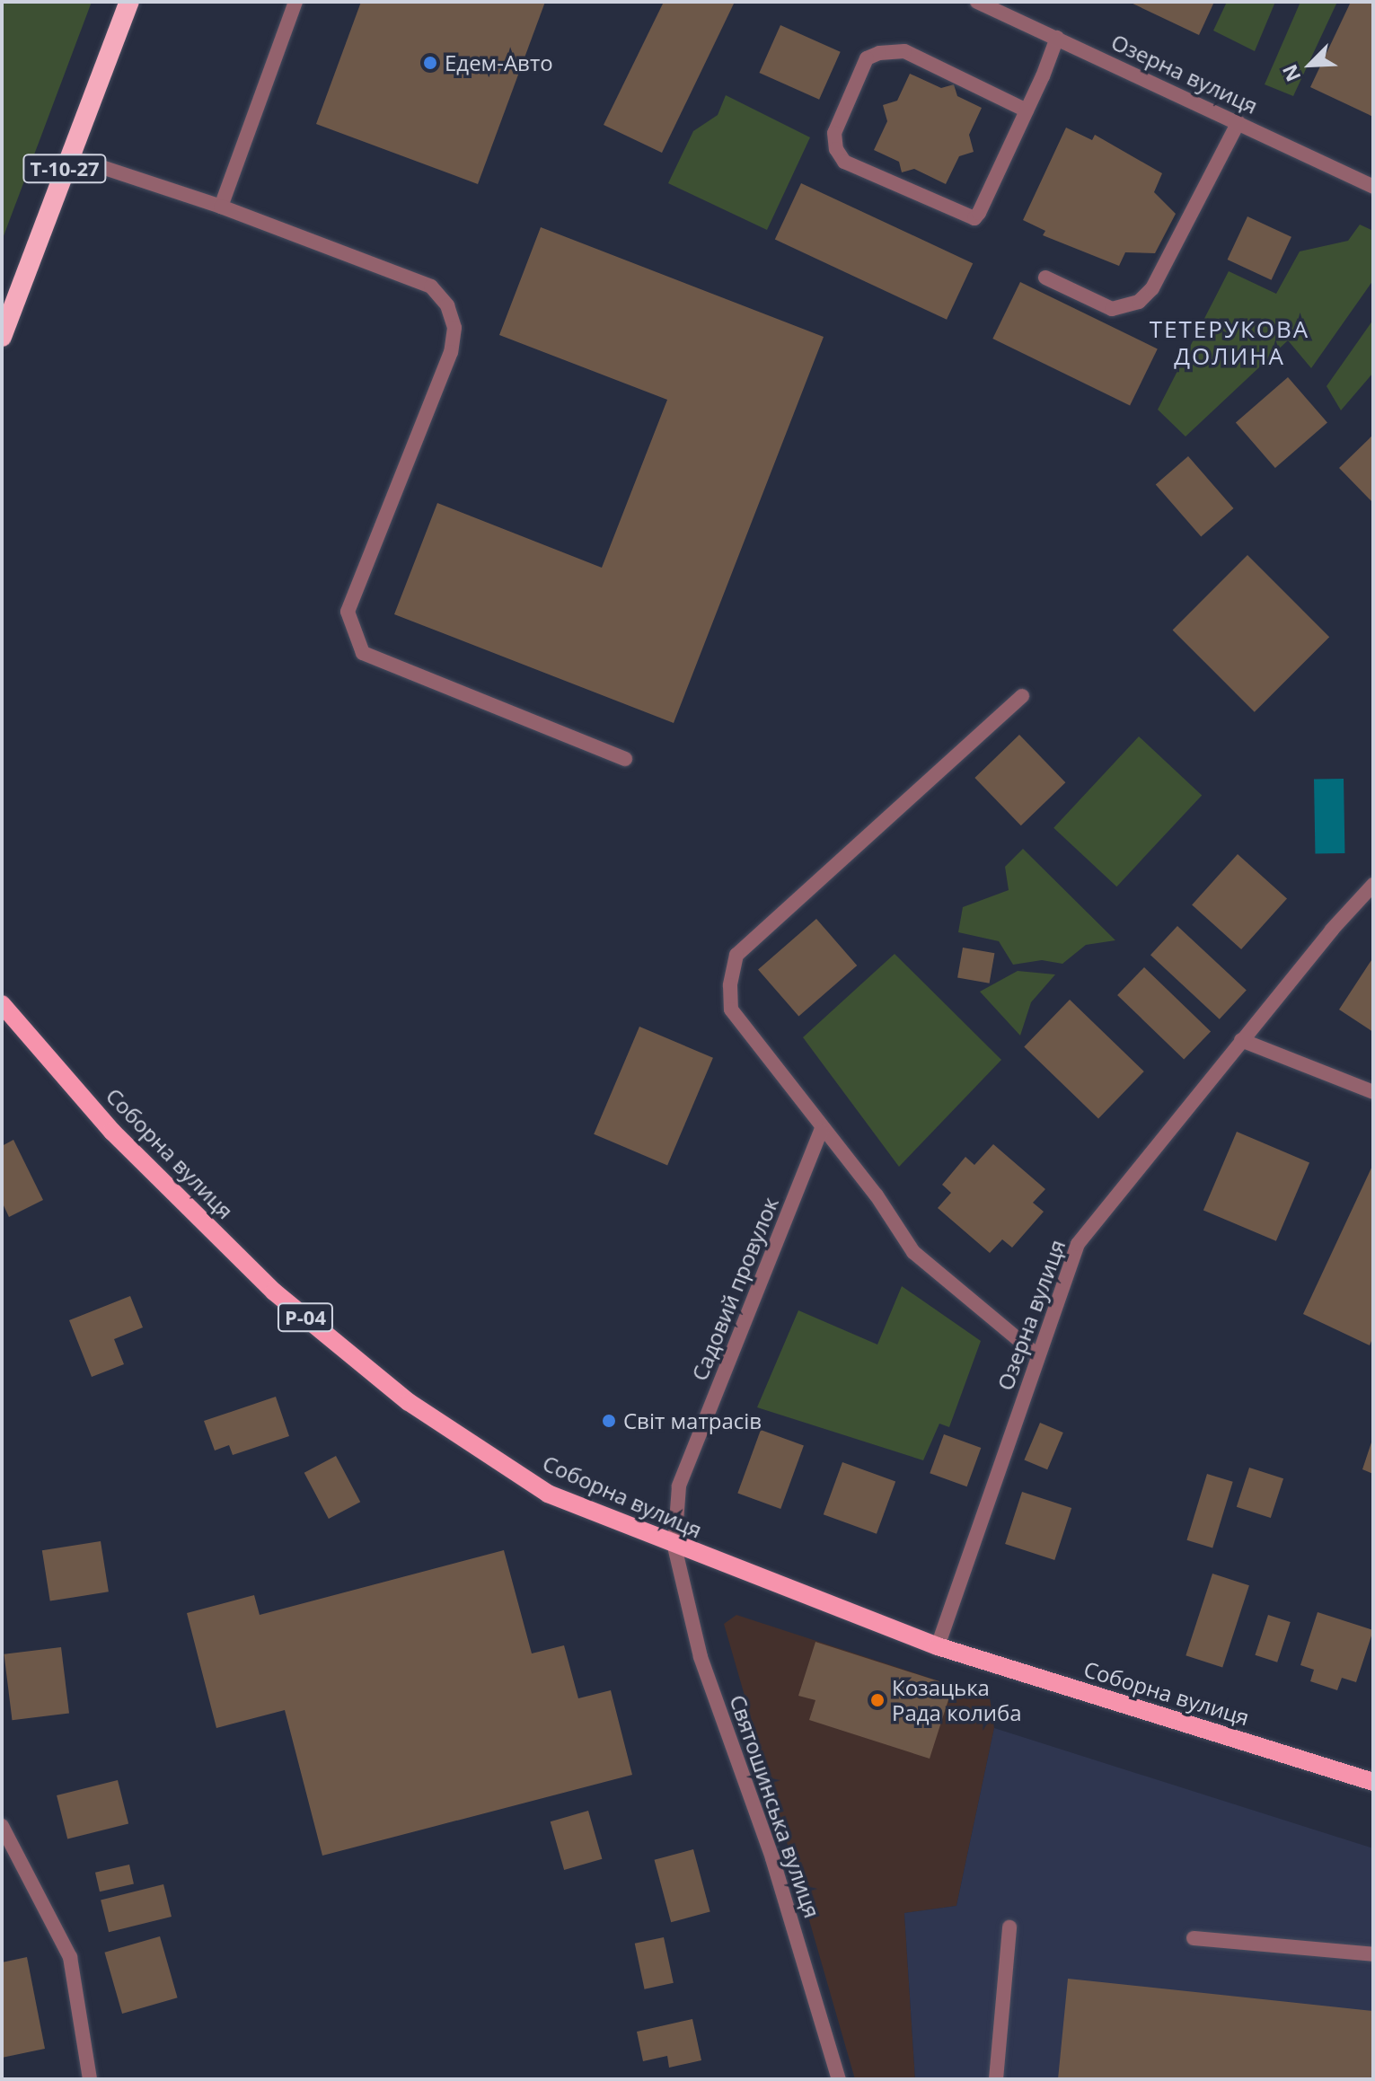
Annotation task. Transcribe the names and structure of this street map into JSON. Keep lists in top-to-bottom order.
{
  "streets": {
    "highway": ["Т-10-27"],
    "main road": ["Соборна вулиця", "Р-04"],
    "street": ["Озерна вулиця", "Садовий провулок", "Святошинська вулиця"]
  },
  "crossings": [
    ["Озерна вулиця", "Соборна вулиця"],
    ["Соборна вулиця", "Садовий провулок"],
    ["Соборна вулиця", "Святошинська вулиця"],
    ["Садовий провулок", "Святошинська вулиця"]
  ],
  "districts": ["ТЕТЕРУКОВА ДОЛИНА"],
  "places": ["Едем-Авто", "Світ матрасів", "Козацька Рада колиба"],
  "north": "bottom left"
}
